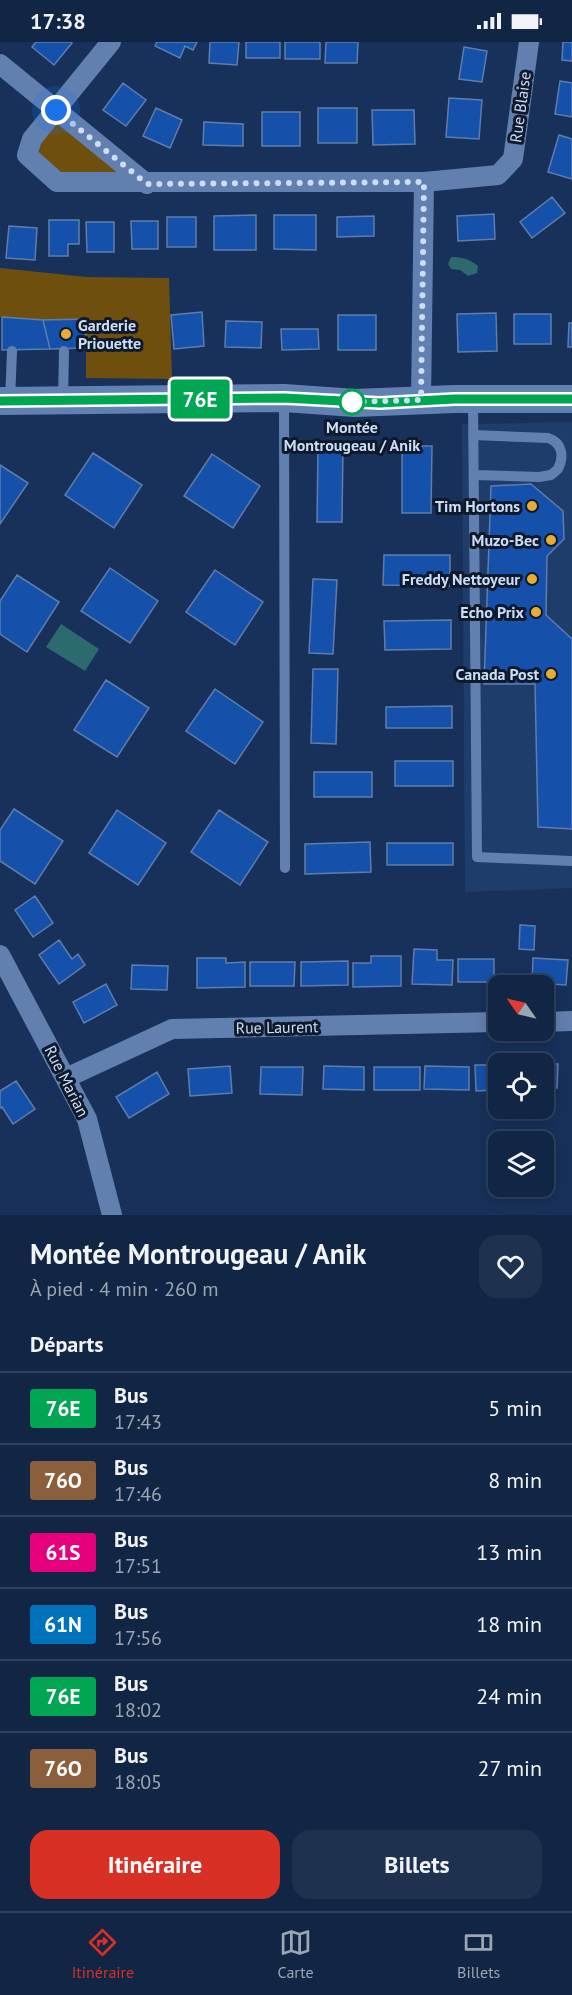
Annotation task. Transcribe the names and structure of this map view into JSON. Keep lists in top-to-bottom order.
{
  "streets": {
    "street": ["Rue Blaise", "Rue Laurent", "Rue Marian"]
  },
  "crossings": [
    ["Rue Laurent", "Rue Marian"]
  ],
  "places": [
    "Garderie Priouette",
    "Montée Montrougeau / Anik",
    "Tim Hortons",
    "Muzo-Bec",
    "Freddy Nettoyeur",
    "Echo Prix",
    "Canada Post"
  ],
  "lines": ["bus line 76E"],
  "north": "top left",
  "page": {
    "status": "17:38",
    "on_map": "76E",
    "heading": [
      ["Montée Montrougeau / Anik", "À pied · 4 min · 260 m"],
      "Départs"
    ],
    "list": [
      {
        "mark": "76E",
        "name": "Bus",
        "note": "17:43",
        "value": "5 min"
      },
      {
        "mark": "76O",
        "name": "Bus",
        "note": "17:46",
        "value": "8 min"
      },
      {
        "mark": "61S",
        "name": "Bus",
        "note": "17:51",
        "value": "13 min"
      },
      {
        "mark": "61N",
        "name": "Bus",
        "note": "17:56",
        "value": "18 min"
      },
      {
        "mark": "76E",
        "name": "Bus",
        "note": "18:02",
        "value": "24 min"
      },
      {
        "mark": "76O",
        "name": "Bus",
        "note": "18:05",
        "value": "27 min"
      }
    ],
    "buttons": ["Itinéraire", "Billets"],
    "tabs": ["Itinéraire", "Carte", "Billets"]
  }
}
